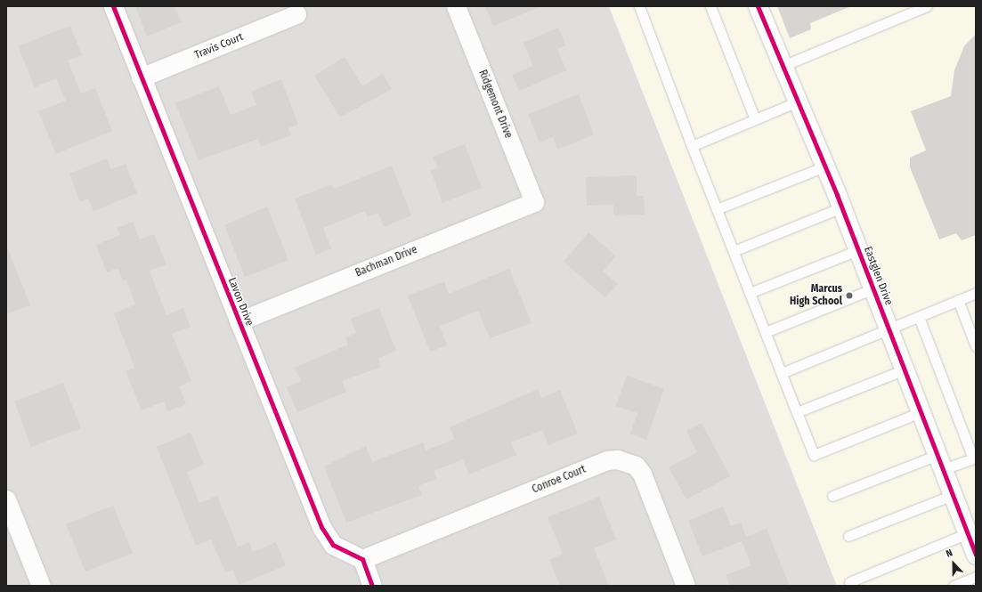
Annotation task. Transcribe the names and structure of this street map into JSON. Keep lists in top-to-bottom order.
{
  "streets": {
    "street": [
      "Travis Court",
      "Ridgemont Drive",
      "Bachman Drive",
      "Eastglen Drive",
      "Lavon Drive",
      "Conroe Court"
    ]
  },
  "crossings": [
    ["Travis Court", "Lavon Drive"],
    ["Ridgemont Drive", "Bachman Drive"],
    ["Bachman Drive", "Lavon Drive"],
    ["Lavon Drive", "Conroe Court"]
  ],
  "places": ["Marcus High School"],
  "north": "top"
}
